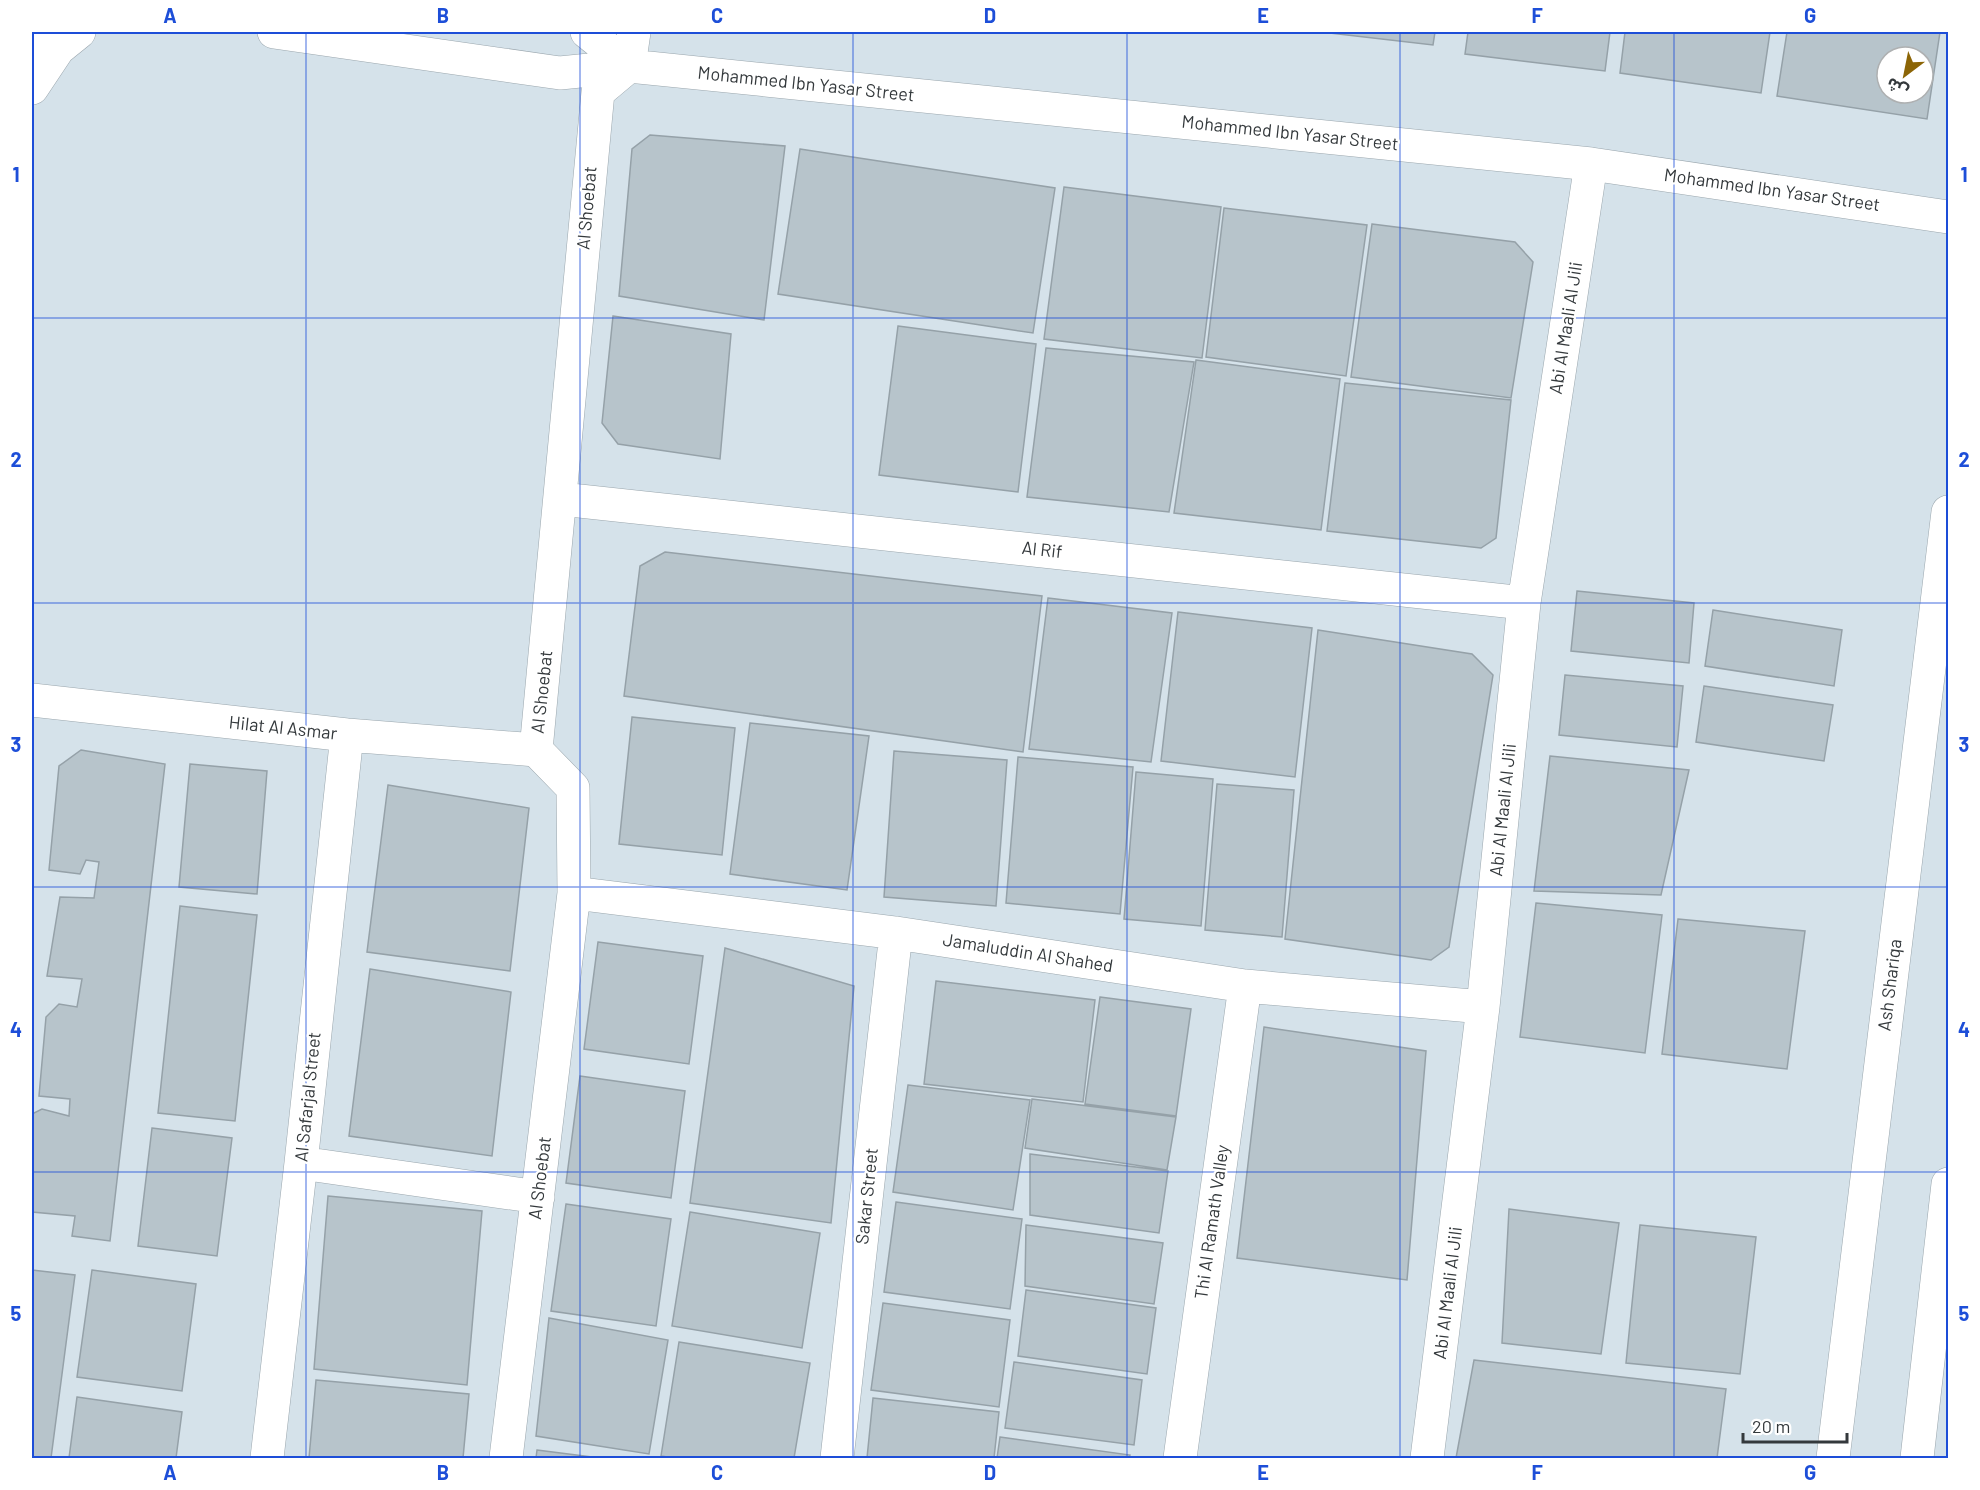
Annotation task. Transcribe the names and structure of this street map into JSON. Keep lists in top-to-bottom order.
{
  "streets": {
    "street": [
      "Mohammed Ibn Yasar Street",
      "Al Shoebat",
      "Abi Al Maali Al Jili",
      "Al Rif",
      "Hilat Al Asmar",
      "Jamaluddin Al Shahed",
      "Ash Shariqa",
      "Al Safarjal Street",
      "Sakar Street",
      "Thi Al Ramath Valley"
    ]
  },
  "crossings": [
    ["Mohammed Ibn Yasar Street", "Al Shoebat"],
    ["Mohammed Ibn Yasar Street", "Abi Al Maali Al Jili"],
    ["Al Shoebat", "Al Rif"],
    ["Al Shoebat", "Hilat Al Asmar"],
    ["Al Shoebat", "Jamaluddin Al Shahed"],
    ["Abi Al Maali Al Jili", "Al Rif"],
    ["Abi Al Maali Al Jili", "Jamaluddin Al Shahed"],
    ["Hilat Al Asmar", "Al Safarjal Street"],
    ["Jamaluddin Al Shahed", "Sakar Street"],
    ["Jamaluddin Al Shahed", "Thi Al Ramath Valley"]
  ],
  "scale_bar": "20 m",
  "north": "bottom left",
  "grid": {
    "columns": [
      "A",
      "B",
      "C",
      "D",
      "E",
      "F",
      "G"
    ],
    "rows": [
      "1",
      "2",
      "3",
      "4",
      "5"
    ]
  }
}
